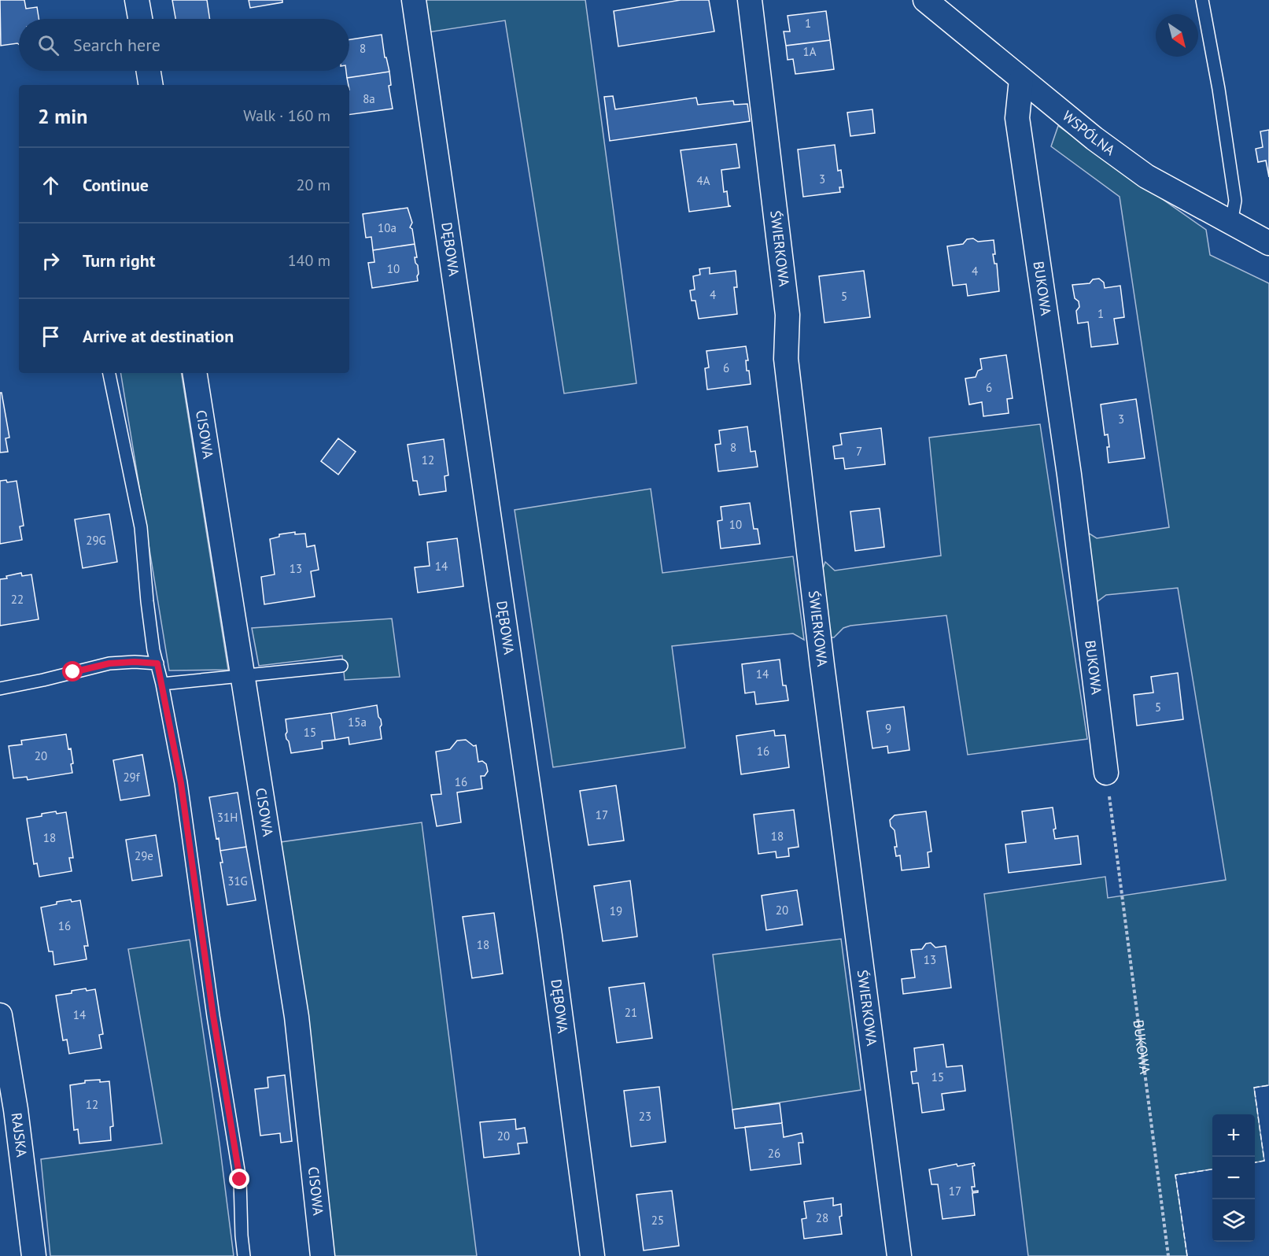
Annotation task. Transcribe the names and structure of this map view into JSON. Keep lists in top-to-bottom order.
{
  "streets": {
    "street": [
      "WSPÓLNA",
      "ŚWIERKOWA",
      "DĘBOWA",
      "BUKOWA",
      "CISOWA",
      "RAJSKA"
    ]
  },
  "crossings": [
    ["WSPÓLNA", "BUKOWA"]
  ],
  "house_numbers": [
    "1",
    "8",
    "1A",
    "8a",
    "3",
    "4A",
    "10a",
    "10",
    "4",
    "4",
    "5",
    "1",
    "6",
    "6",
    "3",
    "8",
    "7",
    "12",
    "10",
    "29G",
    "14",
    "13",
    "22",
    "14",
    "5",
    "15a",
    "9",
    "15",
    "16",
    "20",
    "29f",
    "16",
    "17",
    "31H",
    "18",
    "18",
    "29e",
    "31G",
    "20",
    "19",
    "16",
    "18",
    "13",
    "21",
    "14",
    "15",
    "12",
    "23",
    "20",
    "26",
    "17",
    "28",
    "25"
  ],
  "north": "bottom right",
  "page": {
    "search": "Search here",
    "heading": ["2 min", "Walk · 160 m"],
    "list": [
      ["Continue", "20 m"],
      ["Turn right", "140 m"],
      "Arrive at destination"
    ],
    "map_buttons": ["+", "−"]
  }
}
